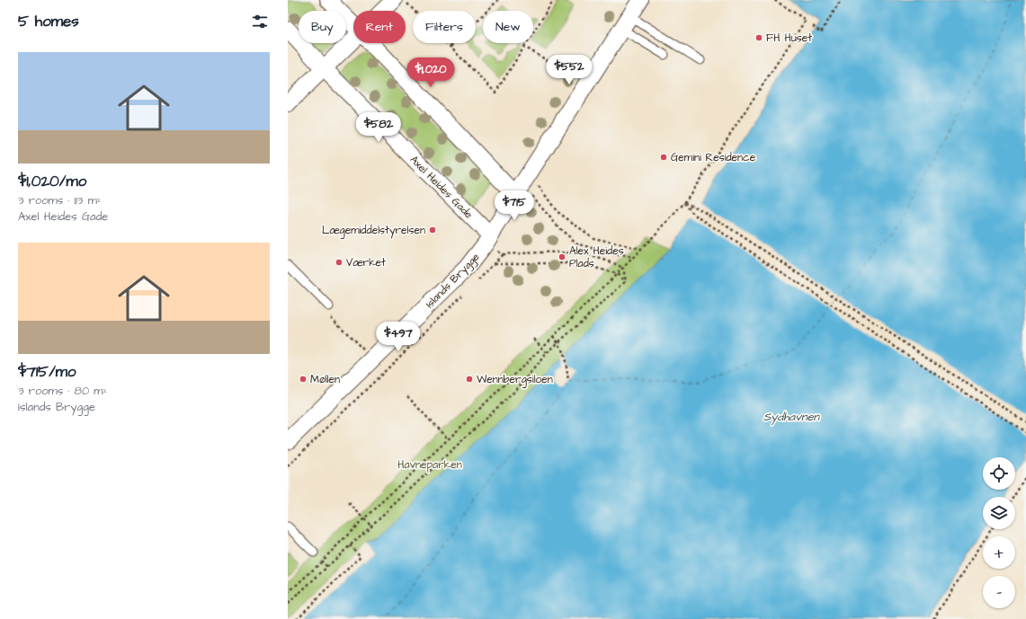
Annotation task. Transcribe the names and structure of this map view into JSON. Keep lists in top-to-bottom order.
{
  "streets": {
    "street": ["Axel Heides Gade", "Islands Brygge"]
  },
  "crossings": [
    ["Axel Heides Gade", "Islands Brygge"]
  ],
  "water": ["Sydhavnen"],
  "parks": ["Havneparken"],
  "places": [
    "FH Huset",
    "Gemini Residence",
    "Lægemiddelstyrelsen",
    "Alex Heides Plads",
    "Værket",
    "Møllen",
    "Wennbergsiloen"
  ],
  "page": {
    "heading": "5 homes",
    "chip": [
      "Buy",
      "Rent",
      "Filters",
      "New"
    ],
    "list": [
      {
        "name": "$1,020/mo",
        "note": "3 rooms · 113 m² · Axel Heides Gade"
      },
      {
        "name": "$715/mo",
        "note": "3 rooms · 80 m² · Islands Brygge"
      }
    ],
    "price": [
      "$552",
      "$1,020",
      "$582",
      "$715",
      "$497"
    ],
    "map_buttons": ["+", "−"]
  }
}
